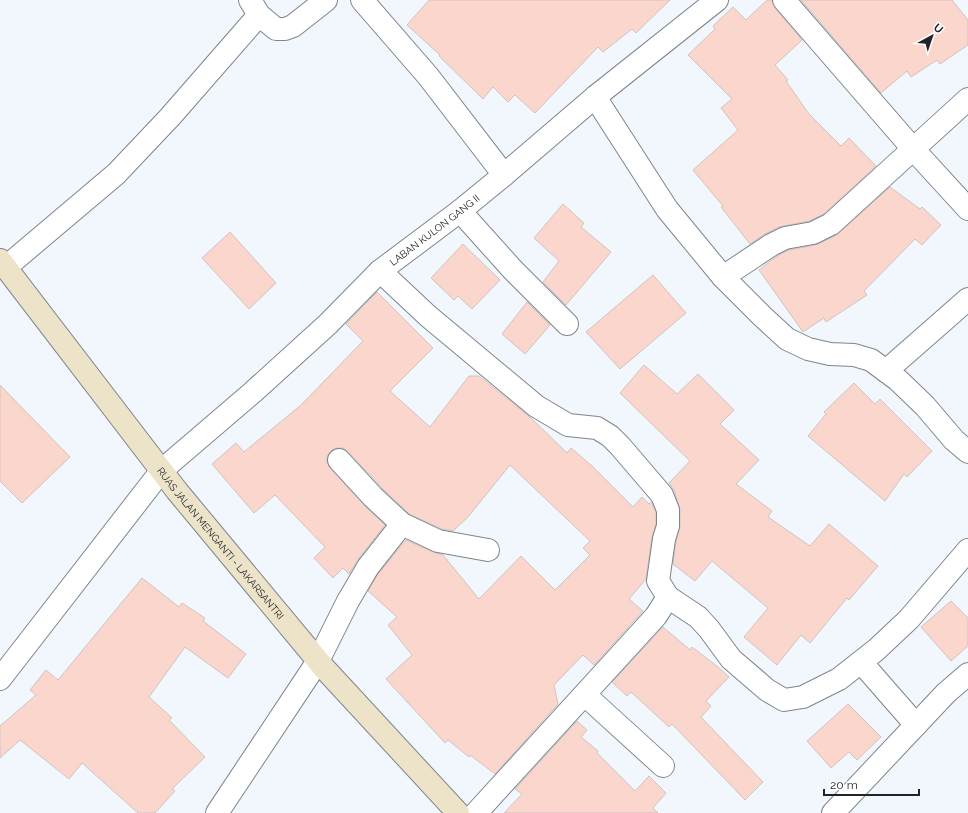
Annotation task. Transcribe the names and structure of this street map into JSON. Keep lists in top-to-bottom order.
{
  "streets": {
    "main road": ["RUAS JALAN MENGANTI - LAKARSANTRI"],
    "street": ["LABAN KULON GANG II"]
  },
  "crossings": [
    ["LABAN KULON GANG II", "RUAS JALAN MENGANTI - LAKARSANTRI"]
  ],
  "scale_bar": "20 m",
  "north": "top right"
}
